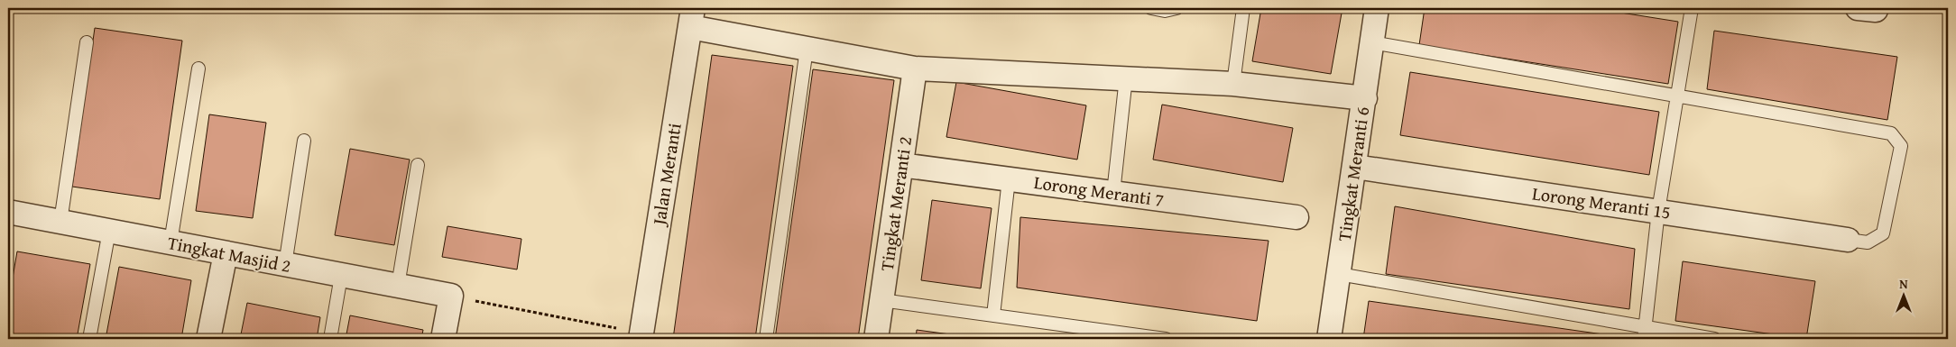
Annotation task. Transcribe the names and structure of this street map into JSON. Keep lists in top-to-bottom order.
{
  "streets": {
    "street": [
      "Jalan Meranti",
      "Tingkat Meranti 6",
      "Lorong Meranti 7",
      "Lorong Meranti 15",
      "Tingkat Meranti 2",
      "Tingkat Masjid 2"
    ]
  },
  "crossings": [
    ["Tingkat Meranti 6", "Lorong Meranti 15"],
    ["Lorong Meranti 7", "Tingkat Meranti 2"]
  ],
  "north": "top"
}
